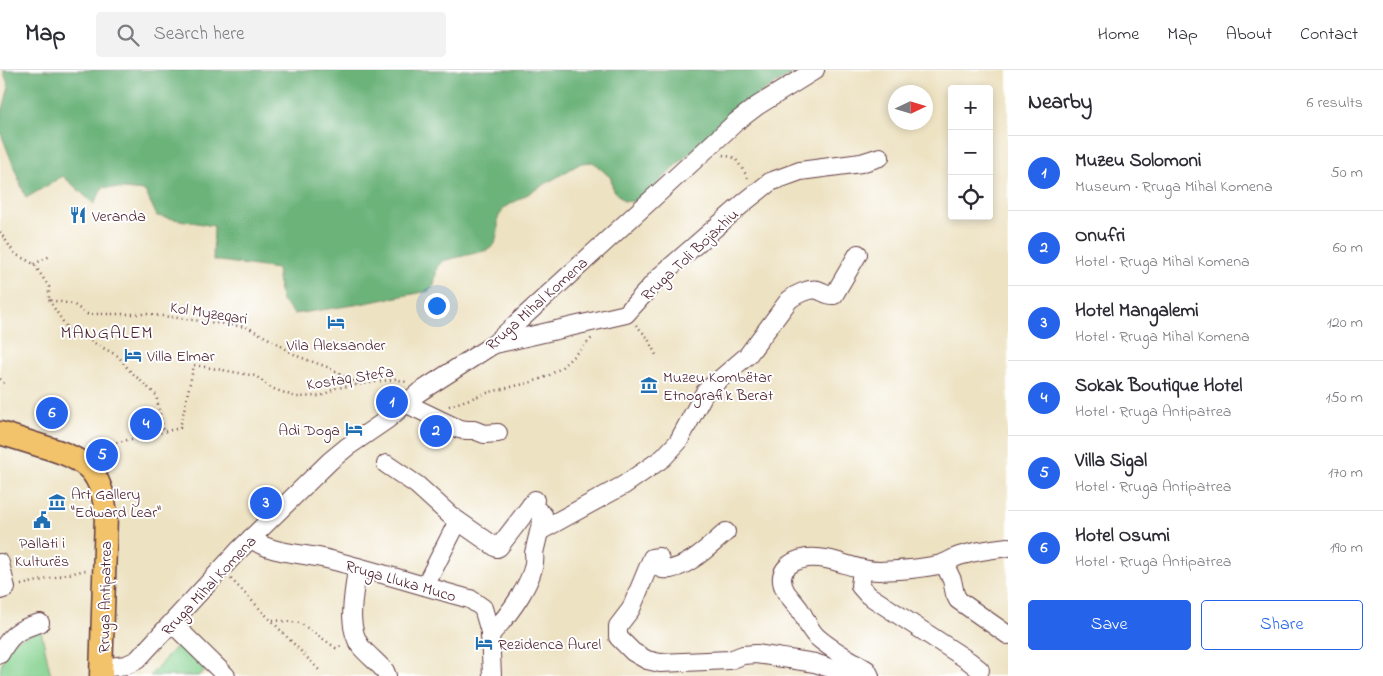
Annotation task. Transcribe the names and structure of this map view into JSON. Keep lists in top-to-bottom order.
{
  "streets": {
    "main road": ["Rruga Antipatrea"],
    "street": ["Rruga Toli Bojaxhiu", "Rruga Mihal Komena", "Rruga Lluka Muco"],
    "path": ["Kol Myzeqari", "Kostaq Stefa"]
  },
  "crossings": [
    ["Rruga Toli Bojaxhiu", "Rruga Mihal Komena"],
    ["Rruga Mihal Komena", "Kostaq Stefa"],
    ["Rruga Mihal Komena", "Rruga Lluka Muco"],
    ["Rruga Mihal Komena", "Rruga Antipatrea"],
    ["Kol Myzeqari", "Kostaq Stefa"],
    ["Kostaq Stefa", "Rruga Antipatrea"]
  ],
  "districts": ["MANGALEM"],
  "places": {
    "restaurant": ["Veranda"],
    "hotel": [
      "Vila Aleksander",
      "Villa Elmar",
      "Adi Doga",
      "Rezidenca Aurel"
    ],
    "museum": ["Muzeu Kombëtar Etnografik Berat", "Art Gallery \"Edward Lear\""],
    "public building": ["Pallati i Kulturës"]
  },
  "north": "right",
  "page": {
    "header": "Map",
    "search": "Search here",
    "nav": [
      "Home",
      "Map",
      "About",
      "Contact"
    ],
    "heading": ["Nearby", "6 results"],
    "map_buttons": ["+", "−"],
    "list": [
      {
        "mark": "1",
        "name": "Muzeu Solomoni",
        "note": "Museum · Rruga Mihal Komena",
        "value": "50 m"
      },
      {
        "mark": "2",
        "name": "Onufri",
        "note": "Hotel · Rruga Mihal Komena",
        "value": "60 m"
      },
      {
        "mark": "3",
        "name": "Hotel Mangalemi",
        "note": "Hotel · Rruga Mihal Komena",
        "value": "120 m"
      },
      {
        "mark": "4",
        "name": "Sokak Boutique Hotel",
        "note": "Hotel · Rruga Antipatrea",
        "value": "150 m"
      },
      {
        "mark": "5",
        "name": "Villa Sigal",
        "note": "Hotel · Rruga Antipatrea",
        "value": "170 m"
      },
      {
        "mark": "6",
        "name": "Hotel Osumi",
        "note": "Hotel · Rruga Antipatrea",
        "value": "190 m"
      }
    ],
    "pins": [
      "1",
      "6",
      "4",
      "2",
      "5",
      "3"
    ],
    "buttons": ["Save", "Share"]
  }
}
